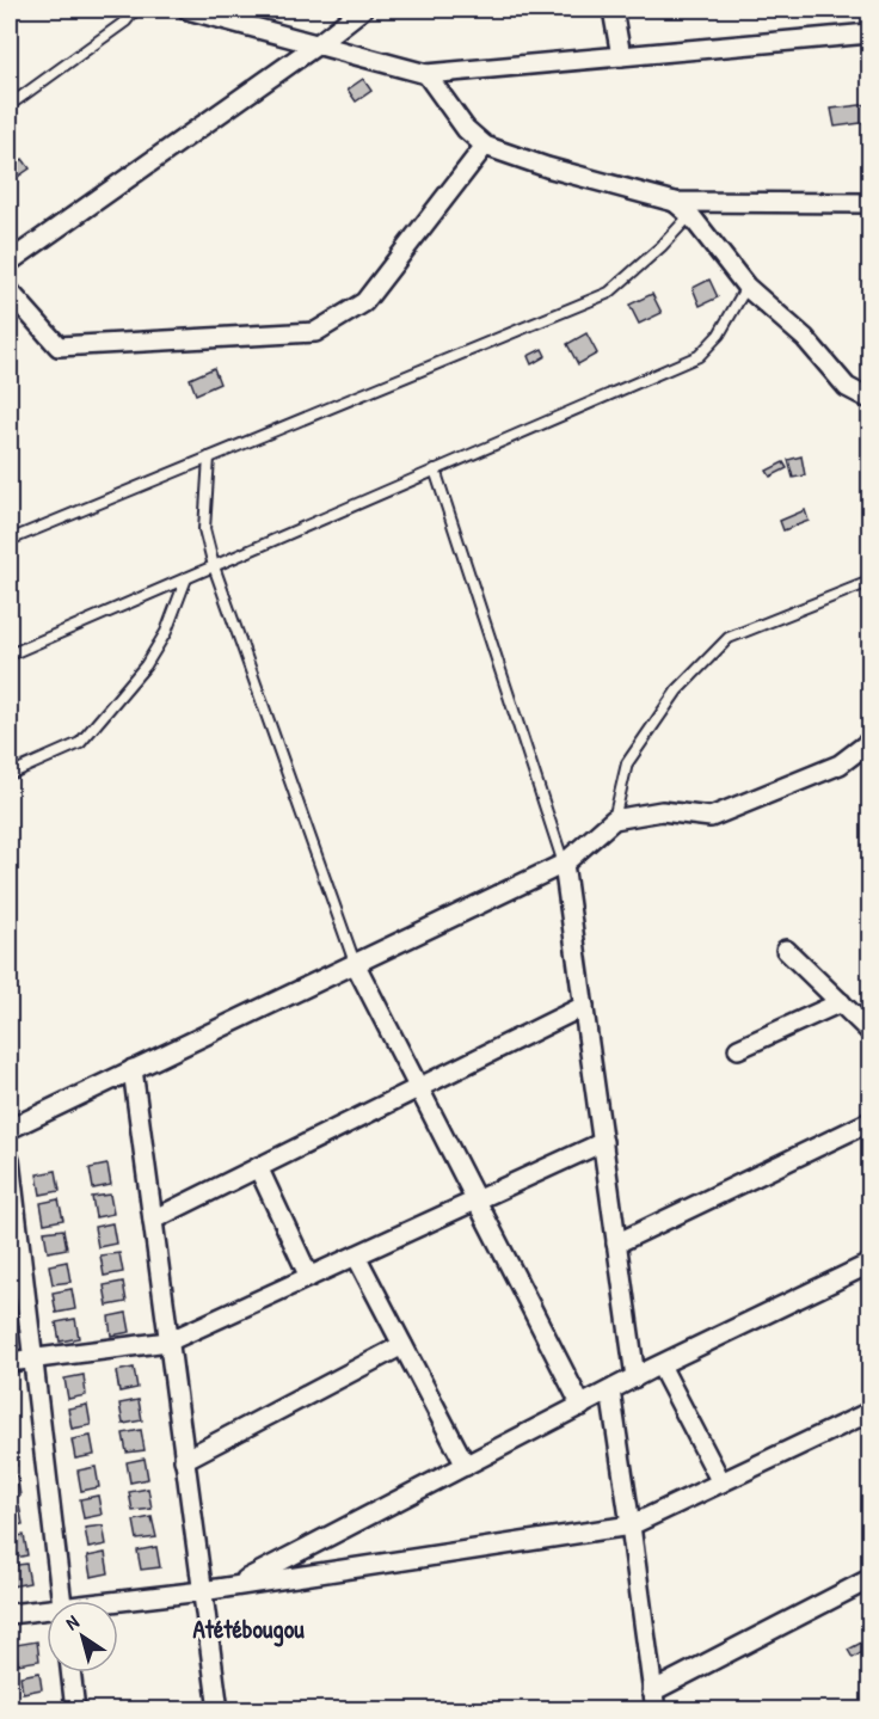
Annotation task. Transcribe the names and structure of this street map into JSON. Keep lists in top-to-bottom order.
{
  "districts": ["Atétébougou"],
  "north": "top left"
}
